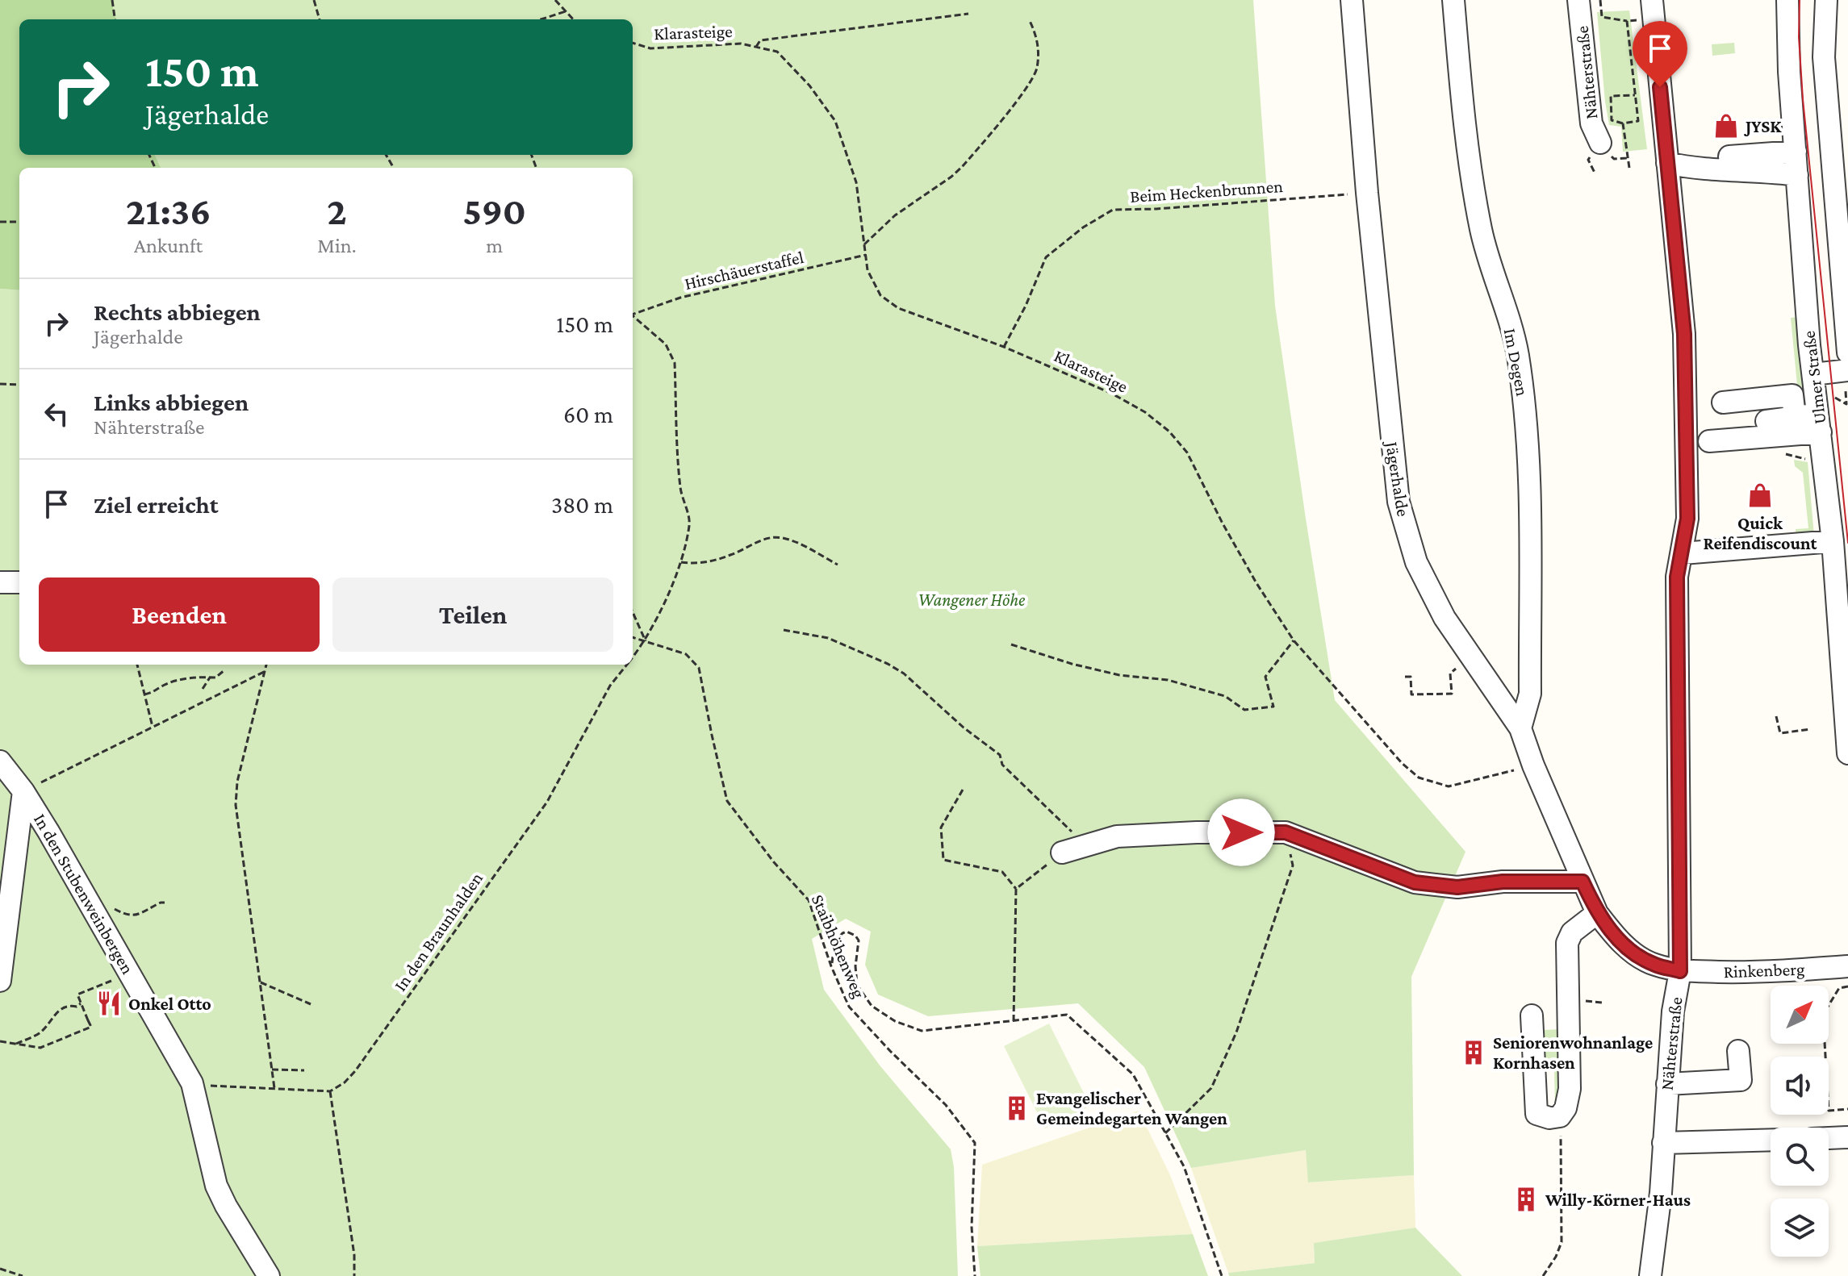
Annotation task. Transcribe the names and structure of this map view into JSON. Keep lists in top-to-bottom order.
{
  "streets": {
    "street": [
      "Nähterstraße",
      "Im Degen",
      "Ulmer Straße",
      "Jägerhalde",
      "In den Stubenweinbergen",
      "Rinkenberg"
    ],
    "path": [
      "Klarasteige",
      "Beim Heckenbrunnen",
      "Hirschäuerstaffel",
      "In den Braunhalden",
      "Staibhöhenweg"
    ]
  },
  "crossings": [
    ["Klarasteige", "Beim Heckenbrunnen"],
    ["Klarasteige", "Hirschäuerstaffel"],
    ["Klarasteige", "Jägerhalde"],
    ["Nähterstraße", "Jägerhalde"],
    ["Nähterstraße", "Rinkenberg"],
    ["Beim Heckenbrunnen", "Jägerhalde"],
    ["Im Degen", "Jägerhalde"],
    ["Jägerhalde", "Rinkenberg"],
    ["In den Braunhalden", "Staibhöhenweg"]
  ],
  "parks": ["Wangener Höhe"],
  "places": {
    "shop": ["JYSK", "Quick Reifendiscount"],
    "restaurant": ["Onkel Otto"],
    "building": ["Seniorenwohnanlage Kornhasen", "Evangelischer Gemeindegarten Wangen", "Willy-Körner-Haus"]
  },
  "north": "top right",
  "page": {
    "turn": ["150 m", "Jägerhalde"],
    "eta": [
      "21:36",
      "Ankunft",
      "2",
      "Min.",
      "590",
      "m"
    ],
    "list": [
      {
        "name": "Rechts abbiegen",
        "note": "Jägerhalde",
        "value": "150 m"
      },
      {
        "name": "Links abbiegen",
        "note": "Nähterstraße",
        "value": "60 m"
      },
      {
        "name": "Ziel erreicht",
        "value": "380 m"
      }
    ],
    "buttons": ["Beenden", "Teilen"]
  }
}
